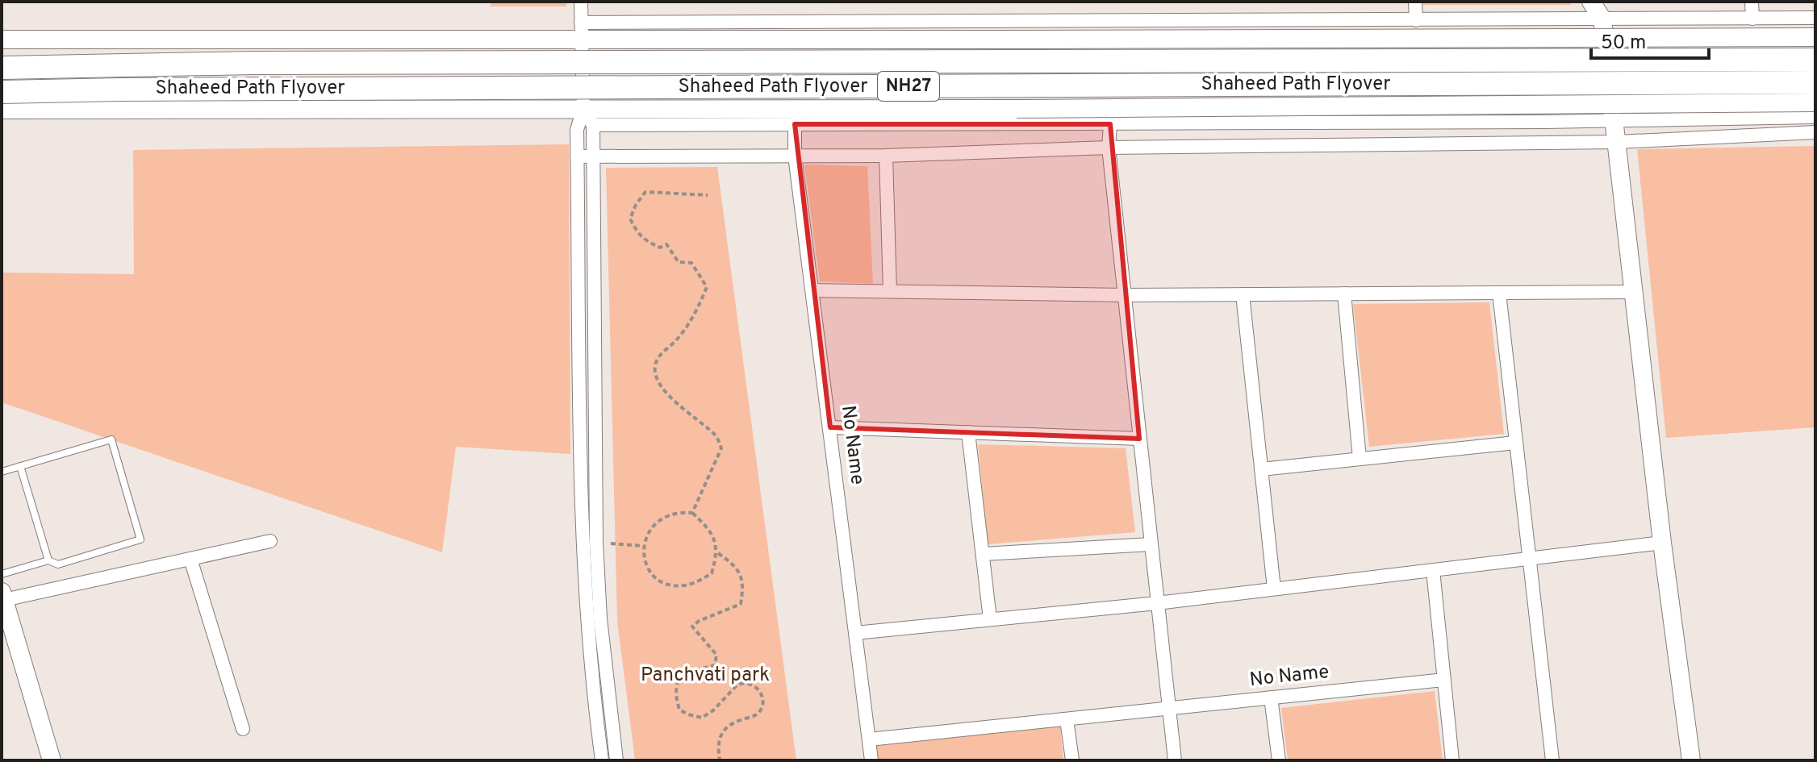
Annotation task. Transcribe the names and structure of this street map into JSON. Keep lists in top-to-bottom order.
{
  "streets": {
    "highway": ["Shaheed Path Flyover", "NH27"],
    "street": ["No Name"]
  },
  "parks": ["Panchvati park"],
  "scale_bar": "50 m"
}
